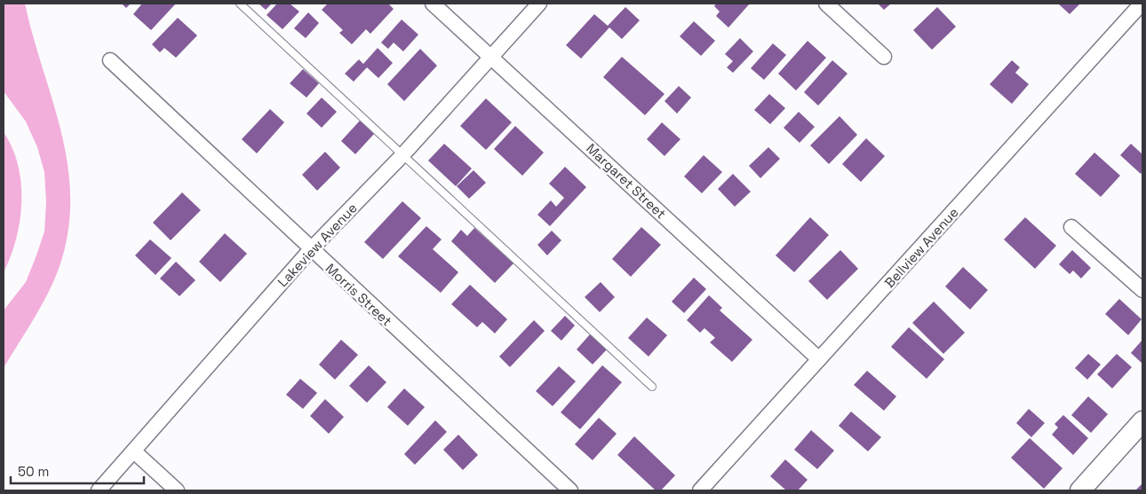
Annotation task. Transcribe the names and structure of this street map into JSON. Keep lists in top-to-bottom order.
{
  "streets": {
    "street": [
      "Margaret Street",
      "Lakeview Avenue",
      "Bellview Avenue",
      "Morris Street"
    ]
  },
  "crossings": [
    ["Margaret Street", "Lakeview Avenue"],
    ["Margaret Street", "Bellview Avenue"],
    ["Lakeview Avenue", "Morris Street"]
  ],
  "scale_bar": "50 m"
}
